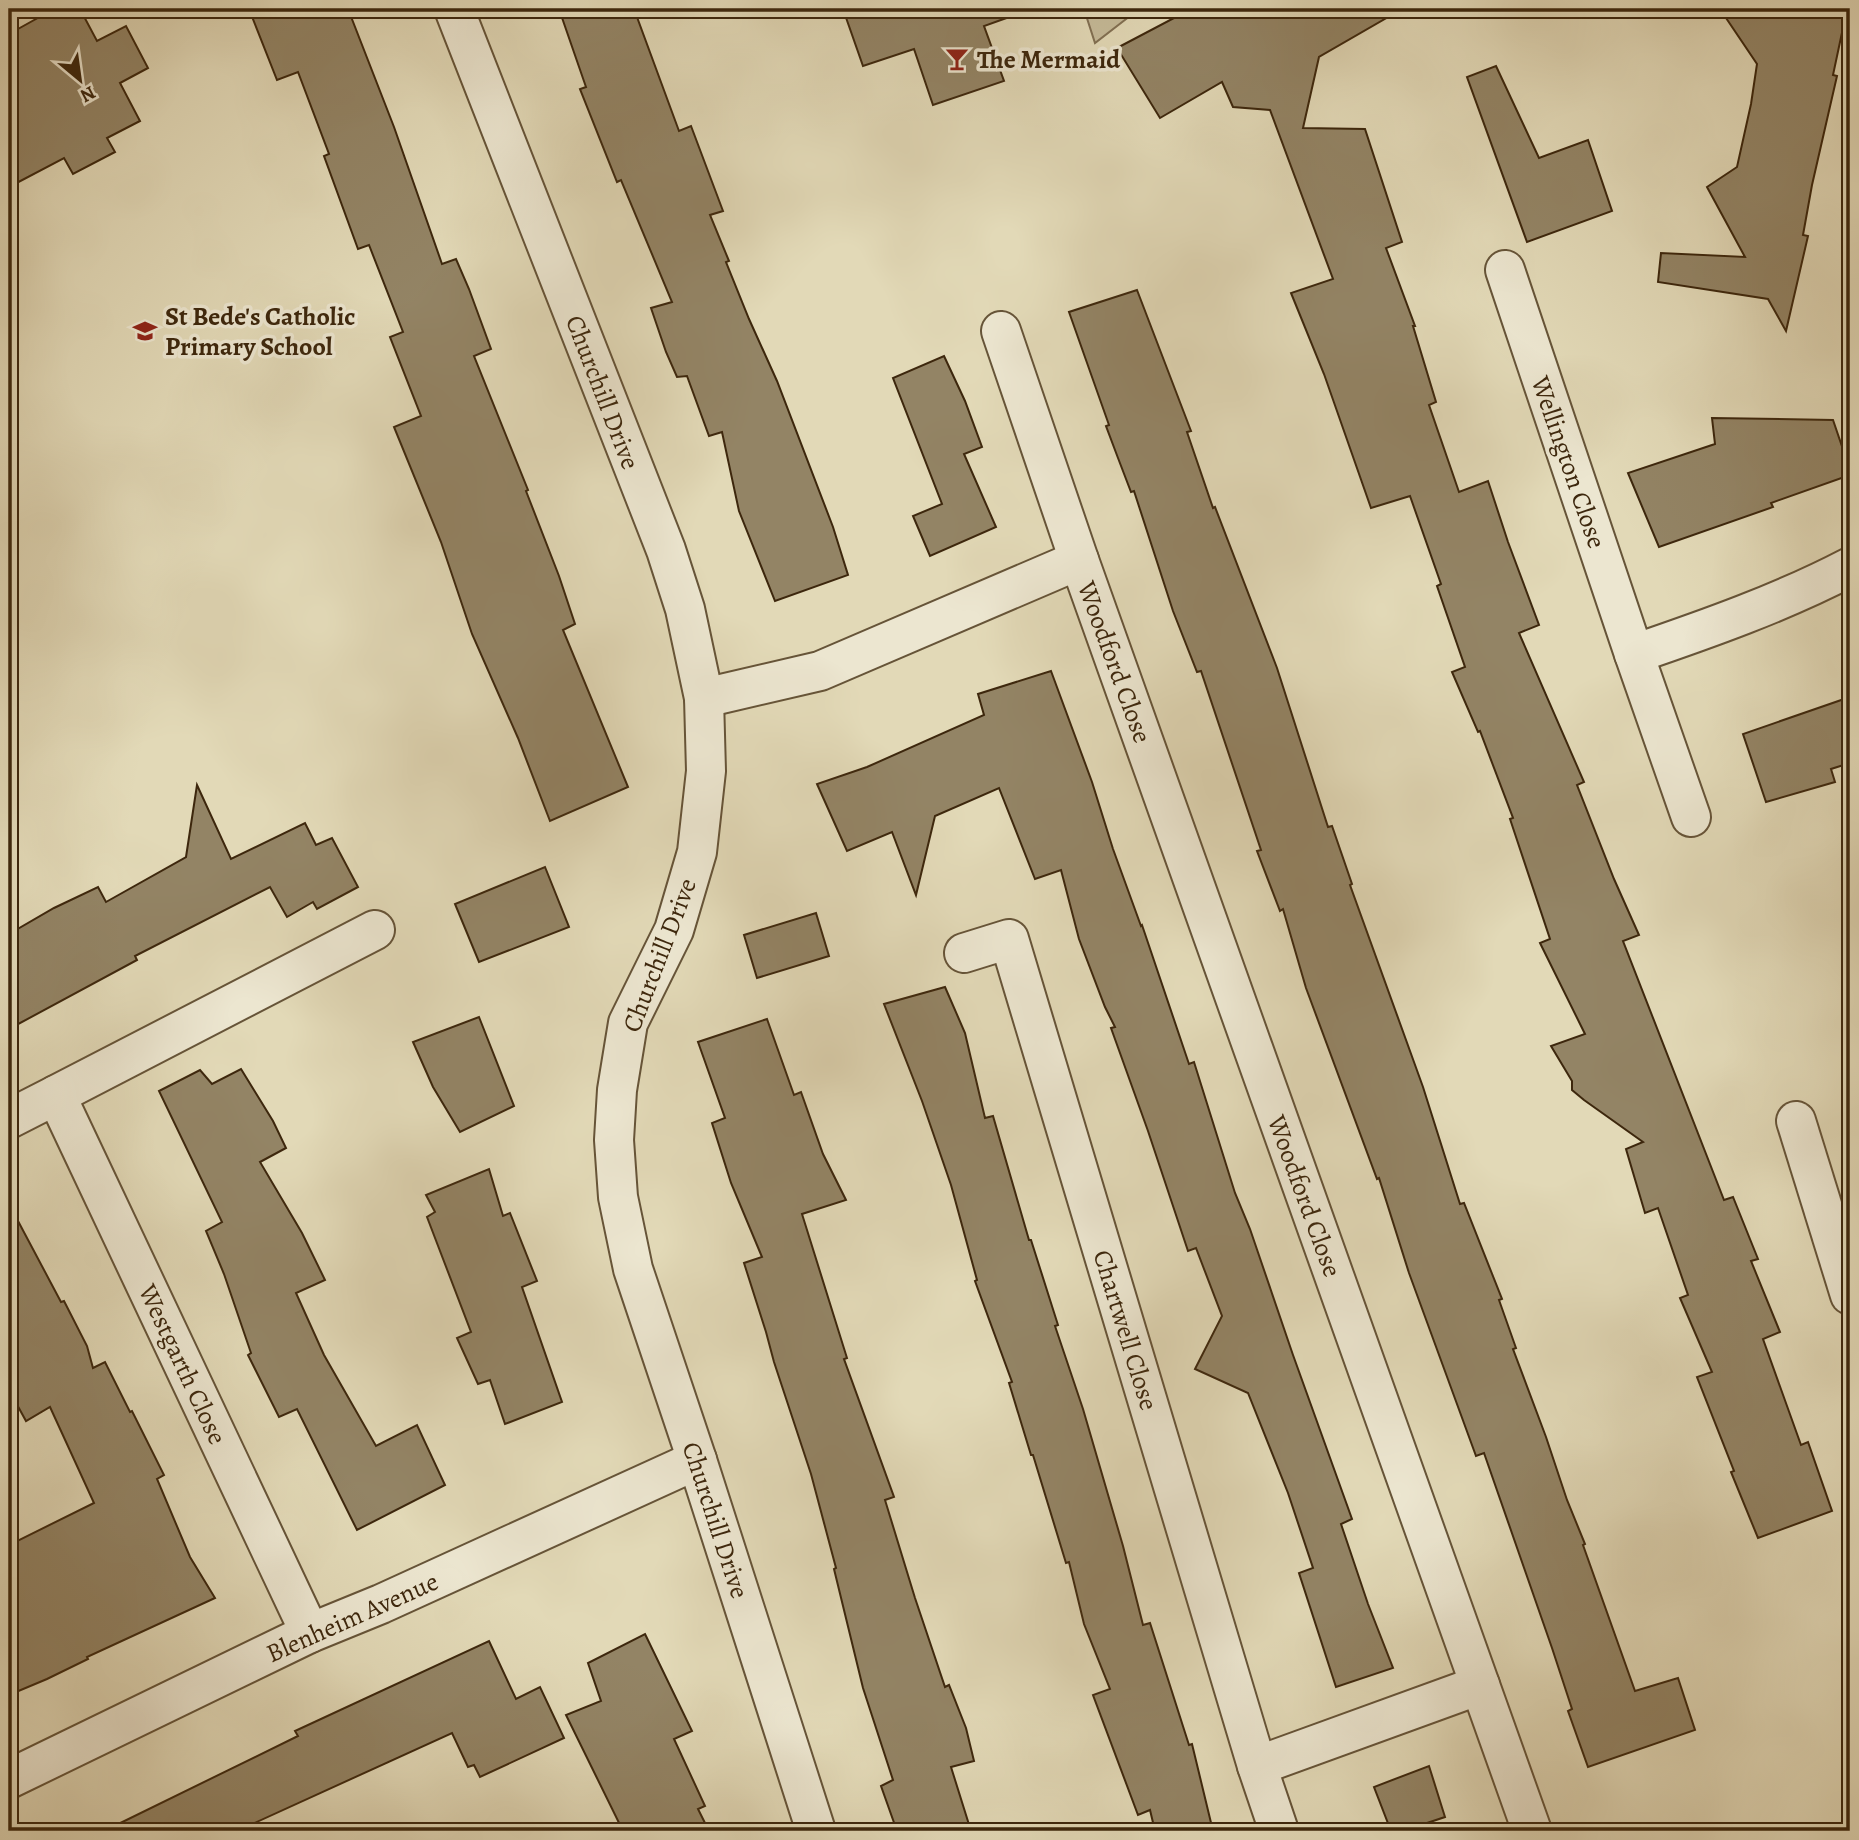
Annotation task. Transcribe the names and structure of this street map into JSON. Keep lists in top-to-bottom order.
{
  "streets": {
    "street": [
      "Churchill Drive",
      "Wellington Close",
      "Woodford Close",
      "Chartwell Close",
      "Westgarth Close",
      "Blenheim Avenue"
    ]
  },
  "crossings": [
    ["Churchill Drive", "Woodford Close"],
    ["Churchill Drive", "Blenheim Avenue"],
    ["Westgarth Close", "Blenheim Avenue"]
  ],
  "places": {
    "bar": ["The Mermaid"],
    "school or university": ["St Bede's Catholic Primary School"]
  },
  "north": "bottom right"
}
